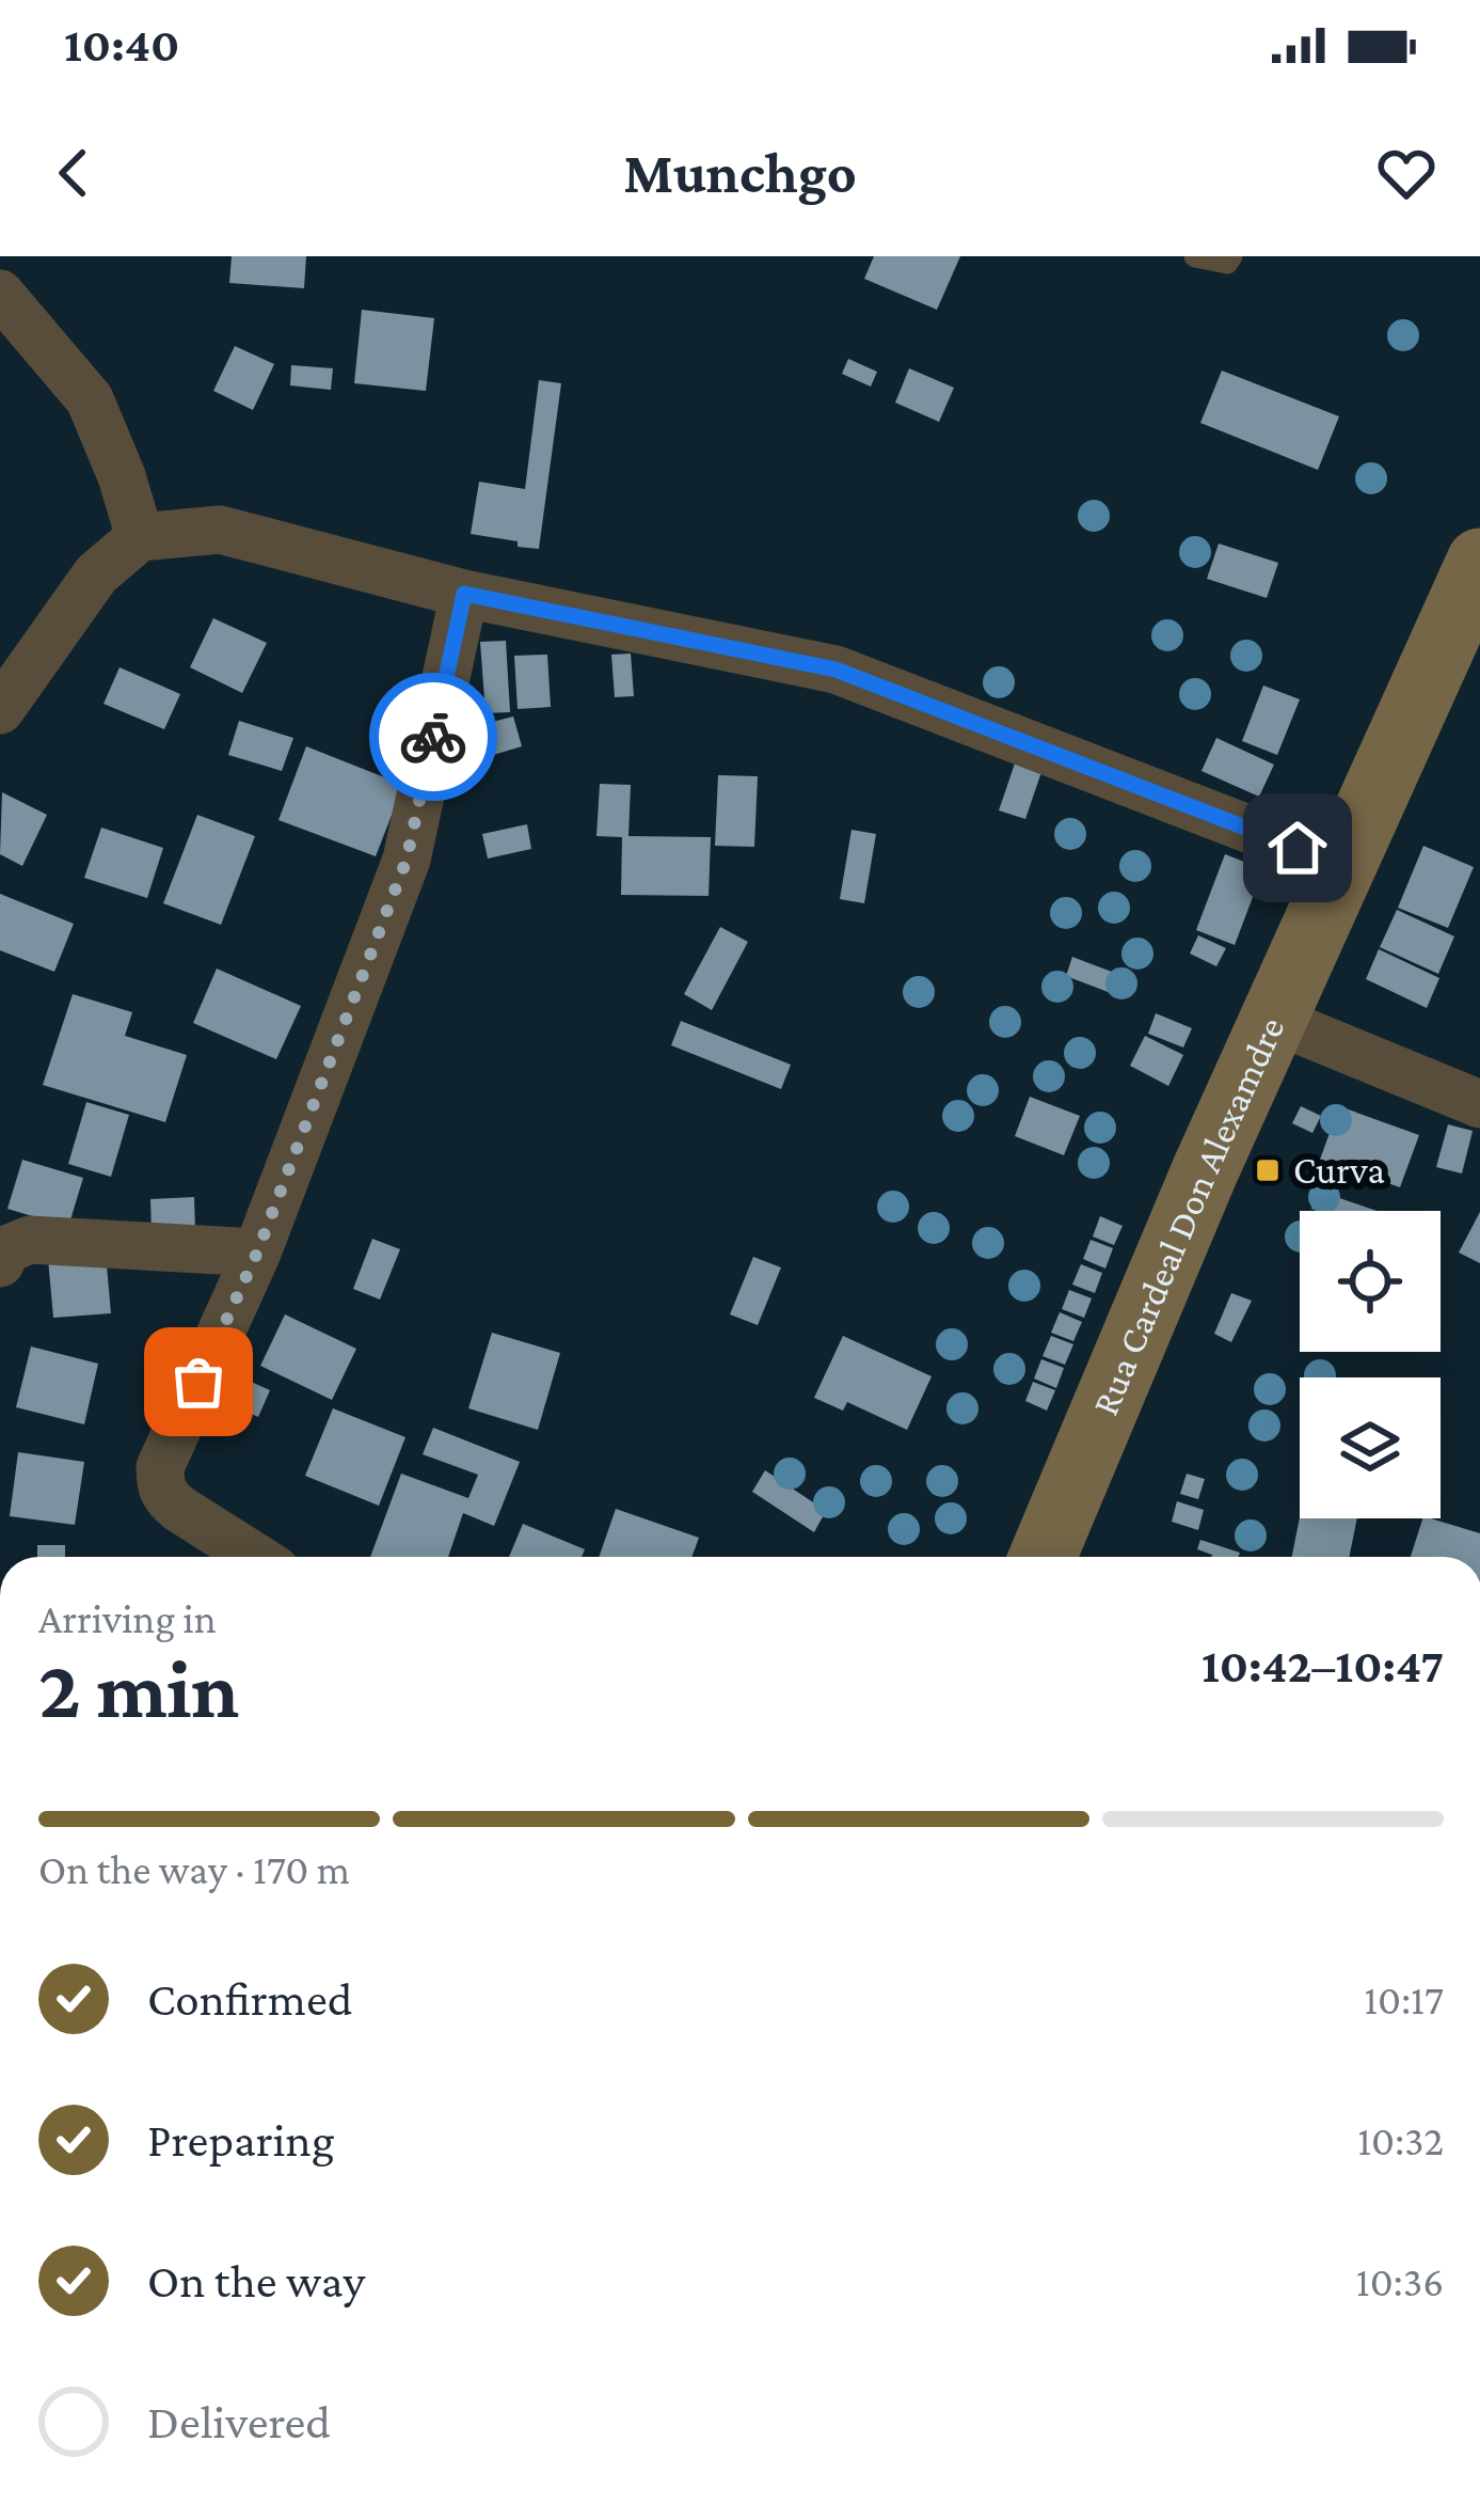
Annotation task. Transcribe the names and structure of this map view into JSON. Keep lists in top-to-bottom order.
{
  "streets": {
    "street": ["Rua Cardeal Don Alexamdre"]
  },
  "places": {
    "transit": ["Curva"]
  },
  "page": {
    "status": "10:40",
    "header": "Munchgo",
    "heading": ["2 min", "Arriving in", "10:42–10:47"],
    "bar": "On the way · 170 m",
    "list": [
      ["Confirmed", "10:17"],
      ["Preparing", "10:32"],
      ["On the way", "10:36"],
      "Delivered"
    ]
  }
}
